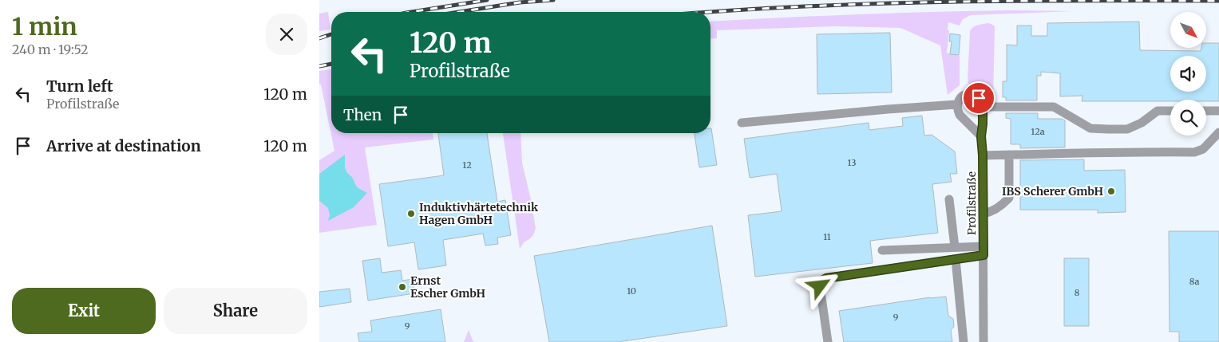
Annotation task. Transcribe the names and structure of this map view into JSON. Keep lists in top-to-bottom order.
{
  "streets": {
    "street": ["Profilstraße"]
  },
  "places": ["IBS Scherer GmbH", "Induktivhärtetechnik Hagen GmbH", "Ernst Escher GmbH"],
  "house_numbers": [
    "12a",
    "13",
    "12",
    "11",
    "8a",
    "10",
    "8",
    "9",
    "9"
  ],
  "north": "bottom right",
  "page": {
    "heading": ["1 min", "240 m · 19:52"],
    "turn": ["120 m", "Profilstraße"],
    "list": [
      {
        "name": "Turn left",
        "note": "Profilstraße",
        "value": "120 m"
      },
      {
        "name": "Arrive at destination",
        "value": "120 m"
      }
    ],
    "then": "Then",
    "buttons": ["Exit", "Share"]
  }
}
